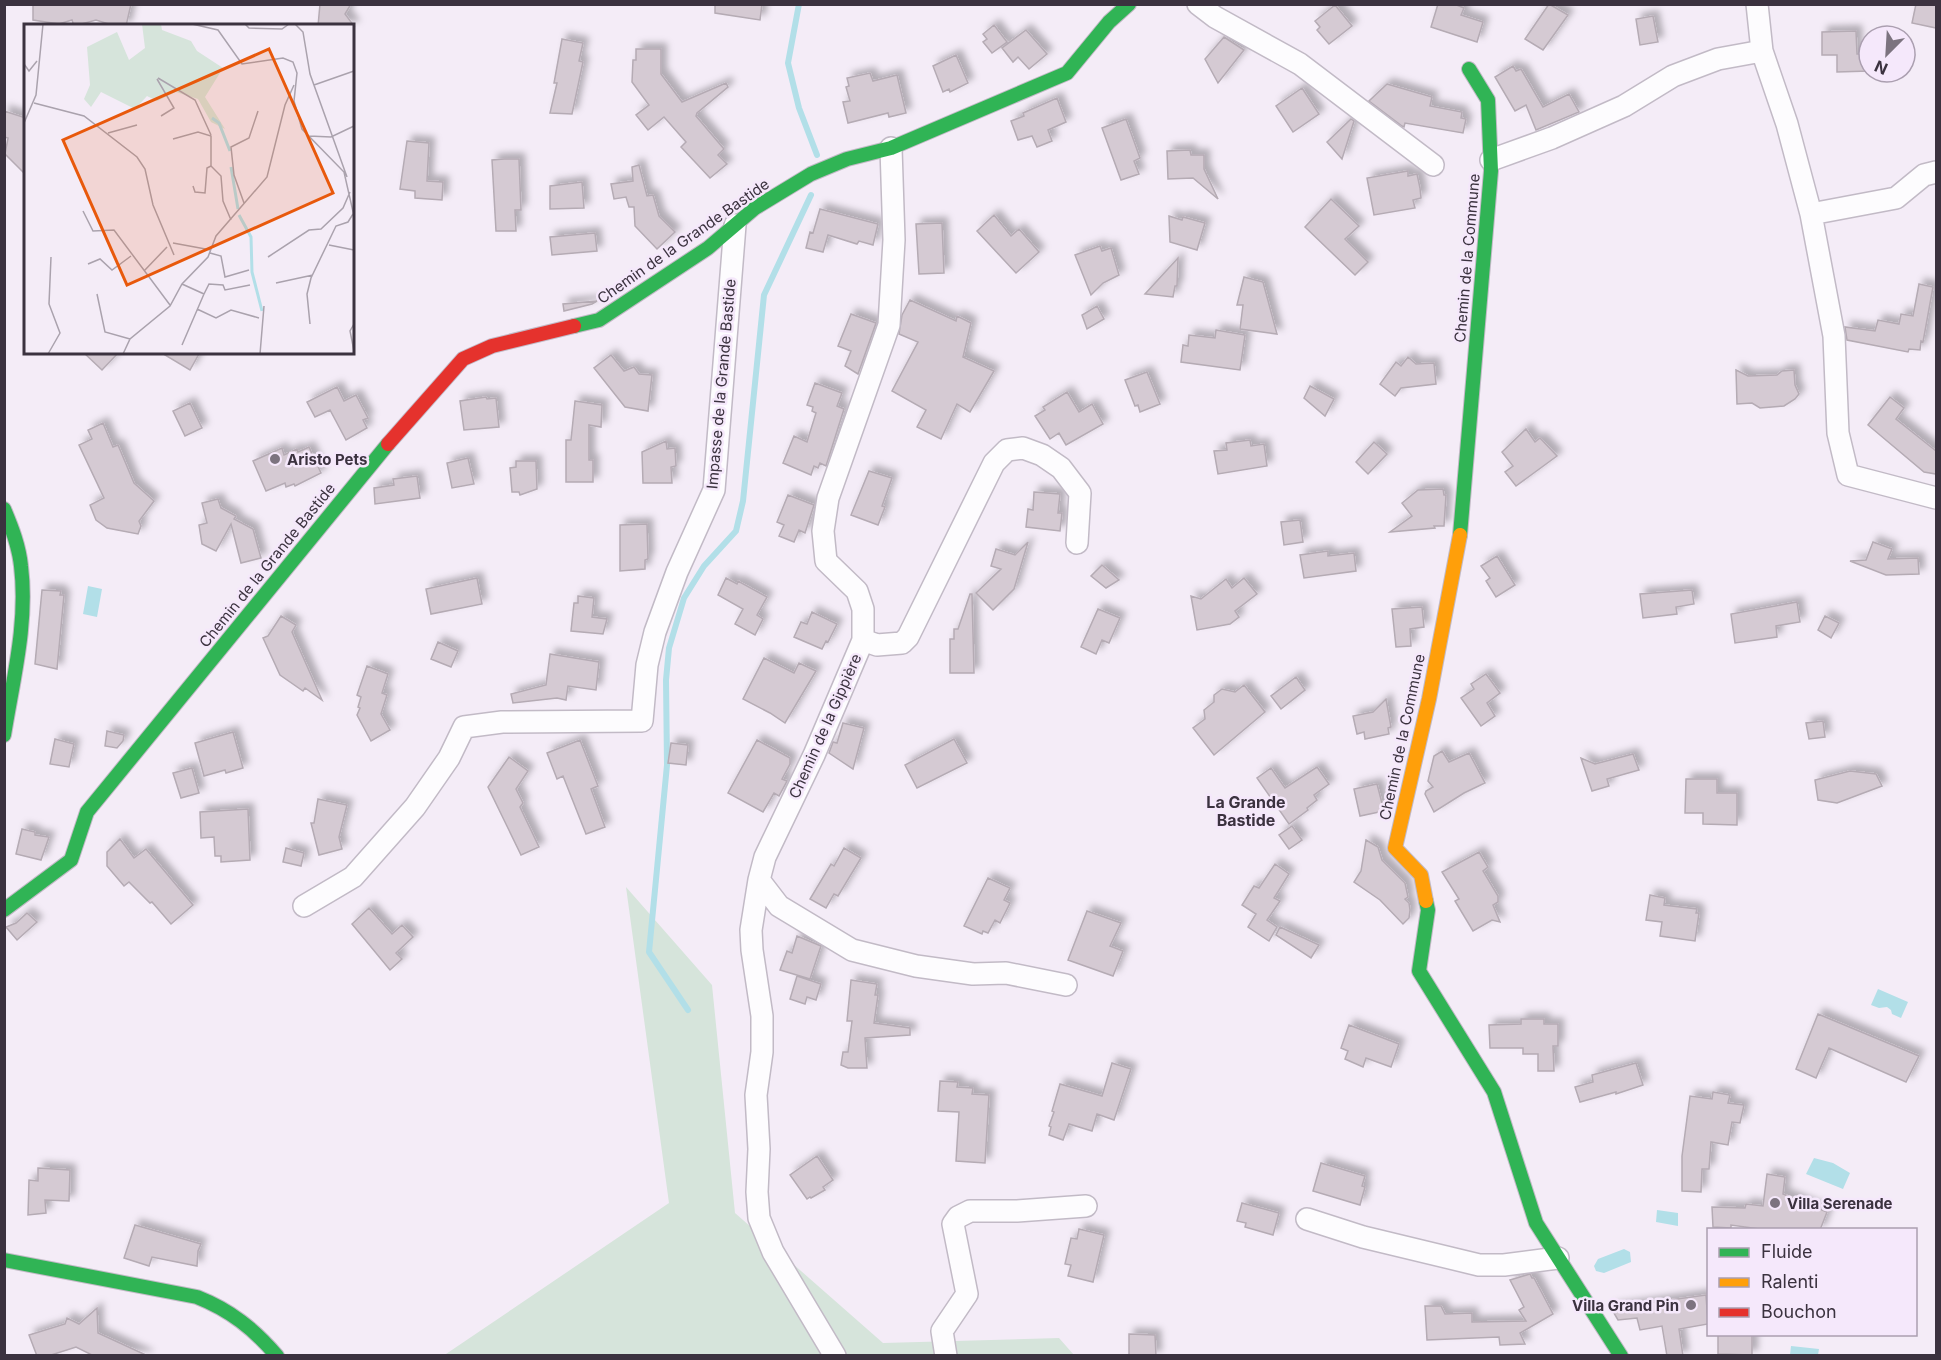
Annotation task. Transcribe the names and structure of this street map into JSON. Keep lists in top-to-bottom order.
{
  "streets": {
    "street": [
      "Chemin de la Grande Bastide",
      "Chemin de la Commune",
      "Impasse de la Grande Bastide",
      "Chemin de la Gippière"
    ]
  },
  "crossings": [
    ["Chemin de la Grande Bastide", "Impasse de la Grande Bastide"],
    ["Chemin de la Grande Bastide", "Chemin de la Gippière"]
  ],
  "districts": ["La Grande Bastide"],
  "places": ["Aristo Pets", "Villa Serenade", "Villa Grand Pin"],
  "legend": ["Fluide", "Ralenti", "Bouchon"],
  "north": "bottom left"
}
